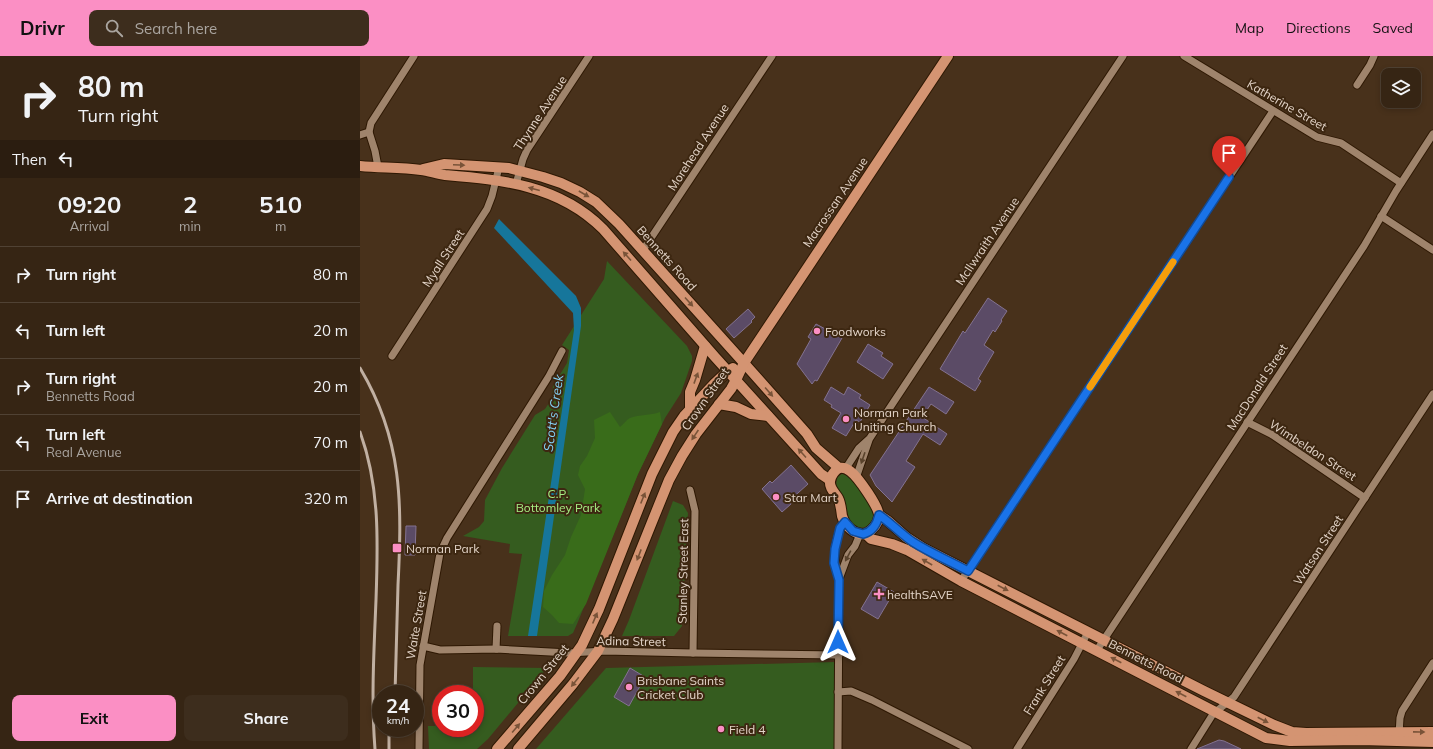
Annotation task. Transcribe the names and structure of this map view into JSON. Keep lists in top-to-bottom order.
{
  "streets": {
    "main road": ["Macrossan Avenue", "Bennetts Road", "Crown Street"],
    "street": [
      "Katherine Street",
      "Thynne Avenue",
      "Morehead Avenue",
      "McIlwraith Avenue",
      "Myall Street",
      "MacDonald Street",
      "Wimbeldon Street",
      "Watson Street",
      "Stanley Street East",
      "Waite Street",
      "Adina Street",
      "Frank Street"
    ]
  },
  "crossings": [
    ["Katherine Street", "MacDonald Street"],
    ["Thynne Avenue", "Bennetts Road"],
    ["Morehead Avenue", "Bennetts Road"],
    ["Macrossan Avenue", "Bennetts Road"],
    ["Macrossan Avenue", "Crown Street"],
    ["McIlwraith Avenue", "Bennetts Road"],
    ["Myall Street", "Bennetts Road"],
    ["Bennetts Road", "MacDonald Street"],
    ["Bennetts Road", "Crown Street"],
    ["Bennetts Road", "Watson Street"],
    ["Bennetts Road", "Frank Street"],
    ["MacDonald Street", "Wimbeldon Street"],
    ["Crown Street", "Adina Street"],
    ["Wimbeldon Street", "Watson Street"],
    ["Stanley Street East", "Adina Street"],
    ["Waite Street", "Adina Street"]
  ],
  "water": ["Scott's Creek"],
  "parks": ["C.P. Bottomley Park"],
  "places": {
    "other": [
      "Foodworks",
      "Norman Park Uniting Church",
      "Star Mart",
      "Brisbane Saints Cricket Club",
      "Field 4"
    ],
    "transit": ["Norman Park"],
    "health": ["healthSAVE"]
  },
  "page": {
    "header": "Drivr",
    "search": "Search here",
    "nav": ["Map", "Directions", "Saved"],
    "turn": ["80 m", "Turn right"],
    "then": "Then",
    "eta": [
      "09:20",
      "Arrival",
      "2",
      "min",
      "510",
      "m"
    ],
    "list": [
      {
        "name": "Turn right",
        "value": "80 m"
      },
      {
        "name": "Turn left",
        "value": "20 m"
      },
      {
        "name": "Turn right",
        "note": "Bennetts Road",
        "value": "20 m"
      },
      {
        "name": "Turn left",
        "note": "Real Avenue",
        "value": "70 m"
      },
      {
        "name": "Arrive at destination",
        "value": "320 m"
      }
    ],
    "speed": "24 km/h",
    "limit": "30",
    "buttons": ["Exit", "Share"]
  }
}
